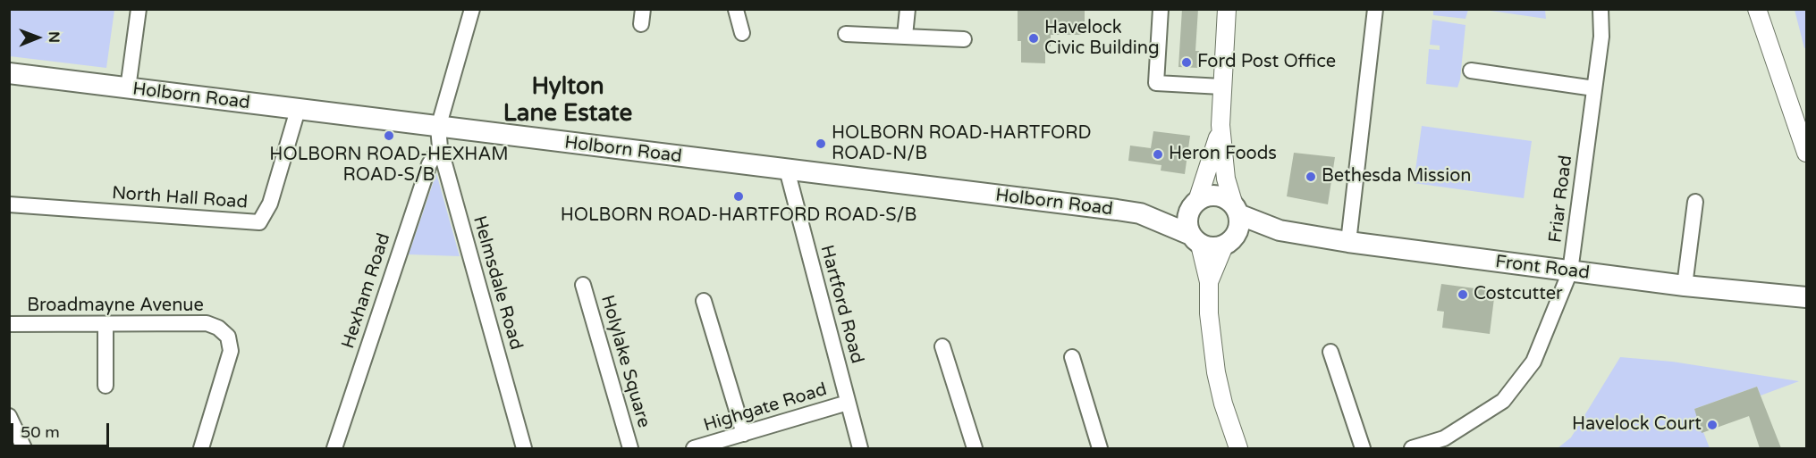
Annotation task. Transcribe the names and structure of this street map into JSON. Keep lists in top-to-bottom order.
{
  "streets": {
    "main road": ["Holborn Road", "Front Road"],
    "street": [
      "North Hall Road",
      "Friar Road",
      "Helmsdale Road",
      "Hexham Road",
      "Hartford Road",
      "Broadmayne Avenue",
      "Holylake Square",
      "Highgate Road"
    ]
  },
  "crossings": [
    ["Holborn Road", "North Hall Road"],
    ["Holborn Road", "Front Road"],
    ["Holborn Road", "Helmsdale Road"],
    ["Holborn Road", "Hexham Road"],
    ["Holborn Road", "Hartford Road"],
    ["Friar Road", "Front Road"],
    ["Helmsdale Road", "Hexham Road"],
    ["Hartford Road", "Highgate Road"]
  ],
  "districts": ["Hylton Lane Estate"],
  "places": [
    "Havelock Civic Building",
    "Ford Post Office",
    "HOLBORN ROAD-HEXHAM ROAD-S/B",
    "HOLBORN ROAD-HARTFORD ROAD-N/B",
    "Heron Foods",
    "Bethesda Mission",
    "HOLBORN ROAD-HARTFORD ROAD-S/B",
    "Costcutter",
    "Havelock Court"
  ],
  "scale_bar": "50 m",
  "north": "right"
}
